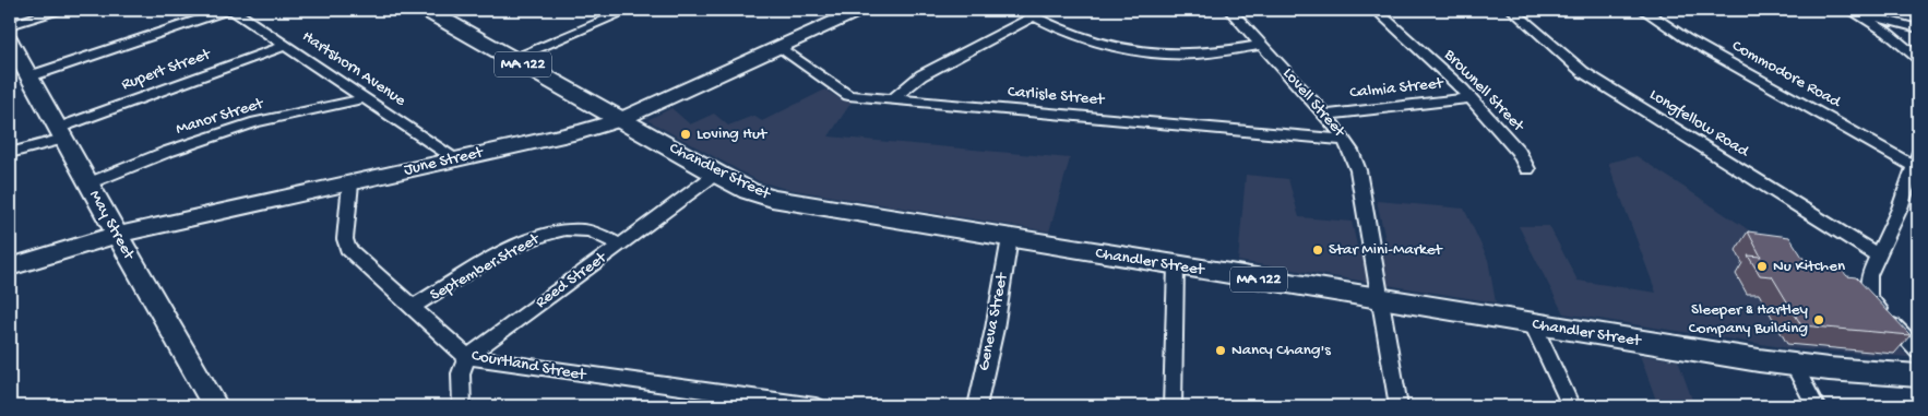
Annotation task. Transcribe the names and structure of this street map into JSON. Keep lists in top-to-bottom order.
{
  "streets": {
    "main road": ["MA 122", "Chandler Street"],
    "street": [
      "Hartshorn Avenue",
      "Rupert Street",
      "Commodore Road",
      "Calmia Street",
      "Brownell Street",
      "Carlisle Street",
      "Lovell Street",
      "Manor Street",
      "Longfellow Road",
      "June Street",
      "May Street",
      "September Street",
      "Reed Street",
      "Geneva Street",
      "Courtland Street"
    ]
  },
  "crossings": [
    ["Hartshorn Avenue", "Rupert Street"],
    ["Hartshorn Avenue", "Manor Street"],
    ["Hartshorn Avenue", "June Street"],
    ["Rupert Street", "May Street"],
    ["Calmia Street", "Brownell Street"],
    ["Calmia Street", "Lovell Street"],
    ["Carlisle Street", "Lovell Street"],
    ["Carlisle Street", "June Street"],
    ["Lovell Street", "Chandler Street"],
    ["Manor Street", "May Street"],
    ["June Street", "Chandler Street"],
    ["June Street", "May Street"],
    ["June Street", "Courtland Street"],
    ["Chandler Street", "Reed Street"],
    ["Chandler Street", "Geneva Street"],
    ["September Street", "Reed Street"],
    ["September Street", "Courtland Street"],
    ["Reed Street", "Courtland Street"]
  ],
  "places": [
    "Loving Hut",
    "Star Mini-Market",
    "Nu Kitchen",
    "Sleeper & Hartley Company Building",
    "Nancy Chang's"
  ]
}
